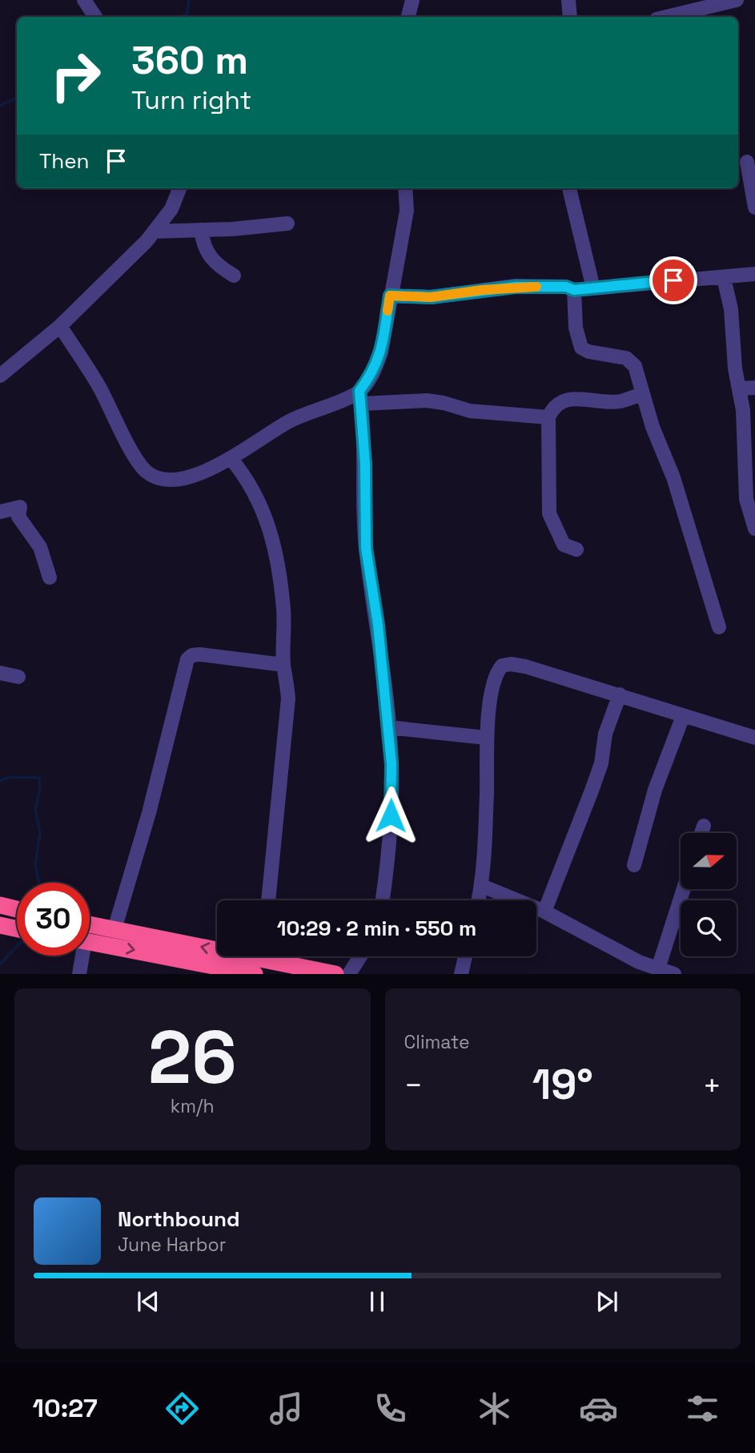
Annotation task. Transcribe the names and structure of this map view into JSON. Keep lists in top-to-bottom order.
{
  "north": "right",
  "page": {
    "turn": ["360 m", "Turn right"],
    "then": "Then",
    "limit": "30",
    "trip": "10:29 · 2 min · 550 m",
    "tile": [
      ["26", "km/h"],
      "Climate"
    ],
    "heat": ["−", "19°", "+"],
    "song": ["Northbound", "June Harbor"],
    "tabs": "10:27"
  }
}
